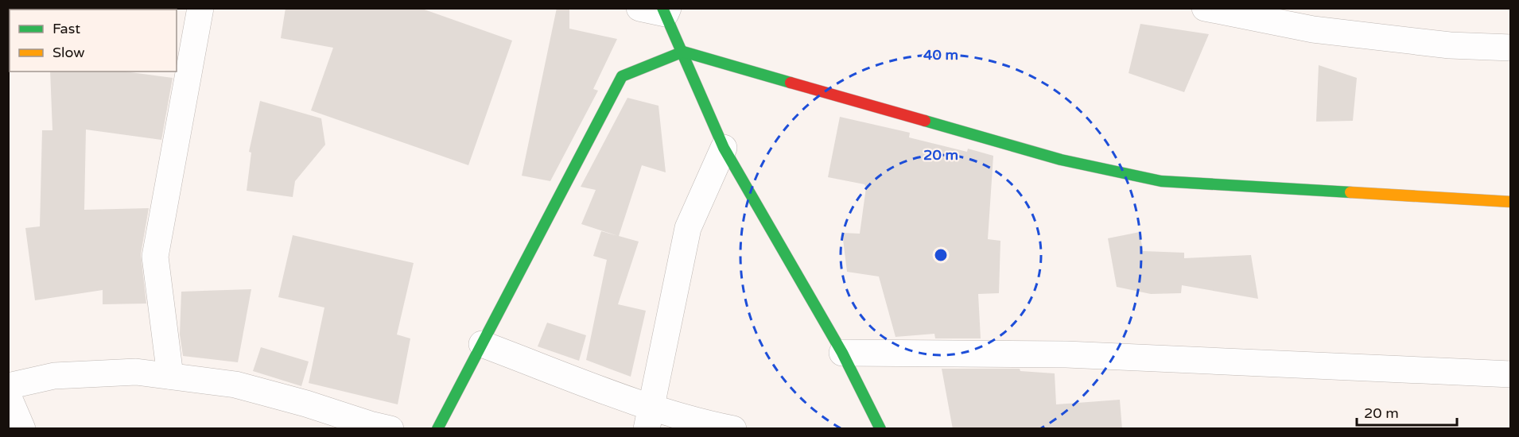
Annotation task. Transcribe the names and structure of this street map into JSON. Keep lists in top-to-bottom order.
{
  "legend": ["Fast", "Slow"],
  "scale_bar": "20 m",
  "rings": ["40 m", "20 m"]
}
